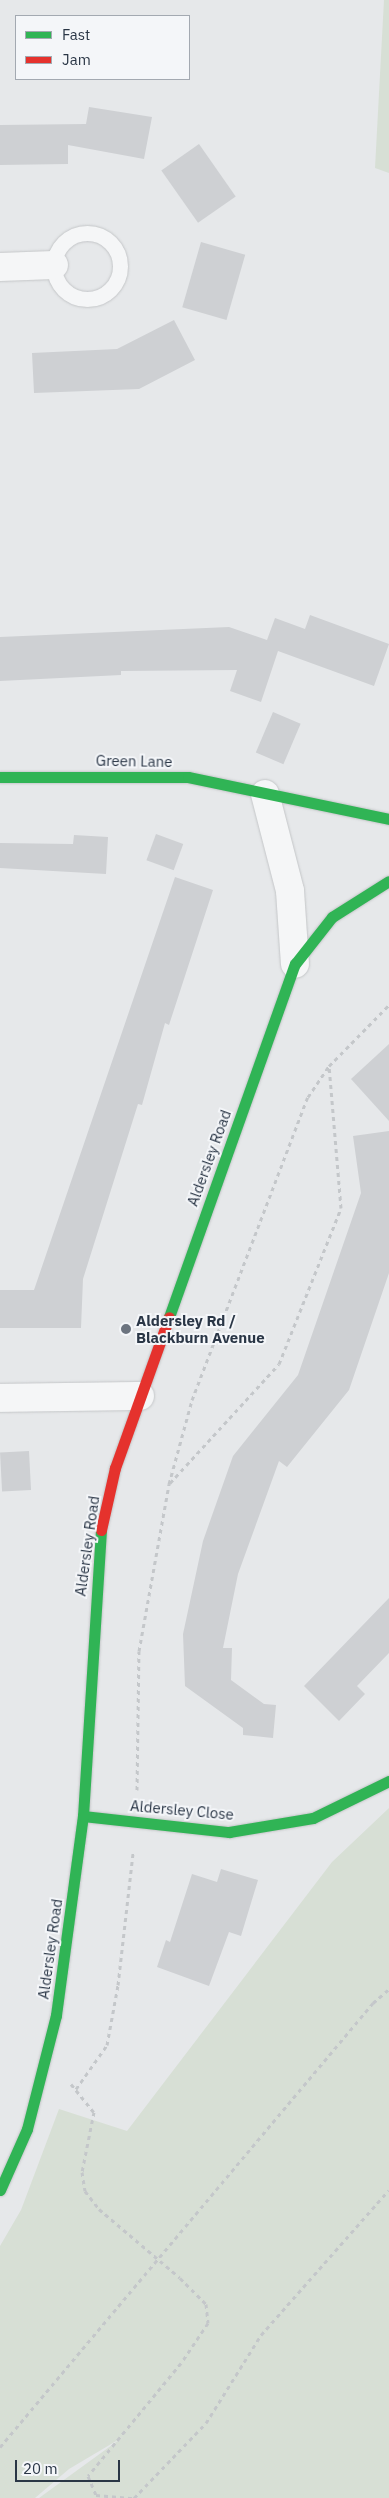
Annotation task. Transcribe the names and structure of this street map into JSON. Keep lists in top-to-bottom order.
{
  "streets": {
    "street": ["Green Lane", "Aldersley Road", "Aldersley Close"]
  },
  "crossings": [
    ["Aldersley Road", "Aldersley Close"]
  ],
  "places": ["Aldersley Rd / Blackburn Avenue"],
  "legend": ["Fast", "Jam"],
  "scale_bar": "20 m"
}
